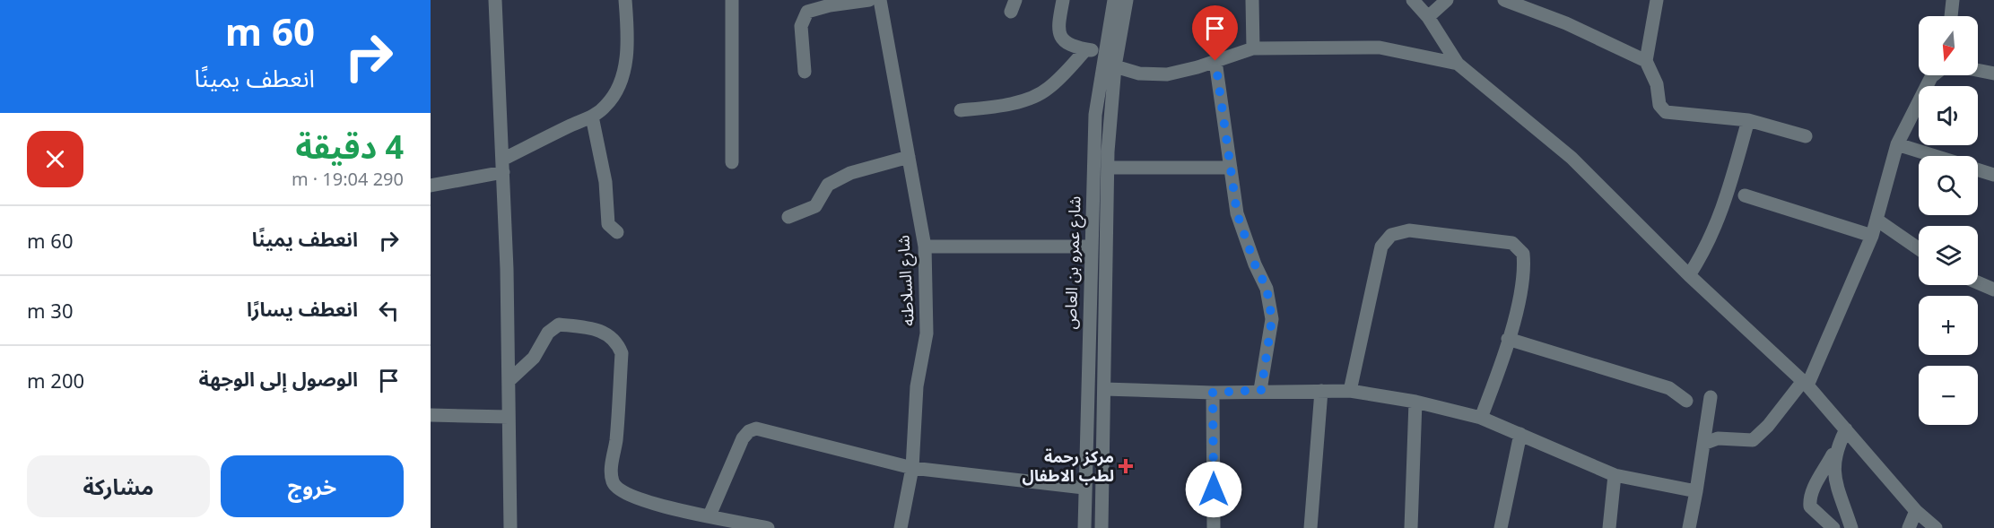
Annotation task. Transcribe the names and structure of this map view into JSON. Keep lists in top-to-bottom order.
{
  "streets": {
    "street": ["شارع عمرو بن العاص", "شارع السلاطنه"]
  },
  "places": {
    "health": ["مركز رحمة لطب الاطفال"]
  },
  "north": "bottom",
  "page": {
    "turn": ["60 m", "انعطف يمينًا"],
    "map_buttons": ["+", "−"],
    "heading": ["4 دقيقة", "290 m · 19:04"],
    "list": [
      {
        "name": "انعطف يمينًا",
        "value": "60 m"
      },
      {
        "name": "انعطف يسارًا",
        "value": "30 m"
      },
      {
        "name": "الوصول إلى الوجهة",
        "value": "200 m"
      }
    ],
    "buttons": ["خروج", "مشاركة"]
  }
}
